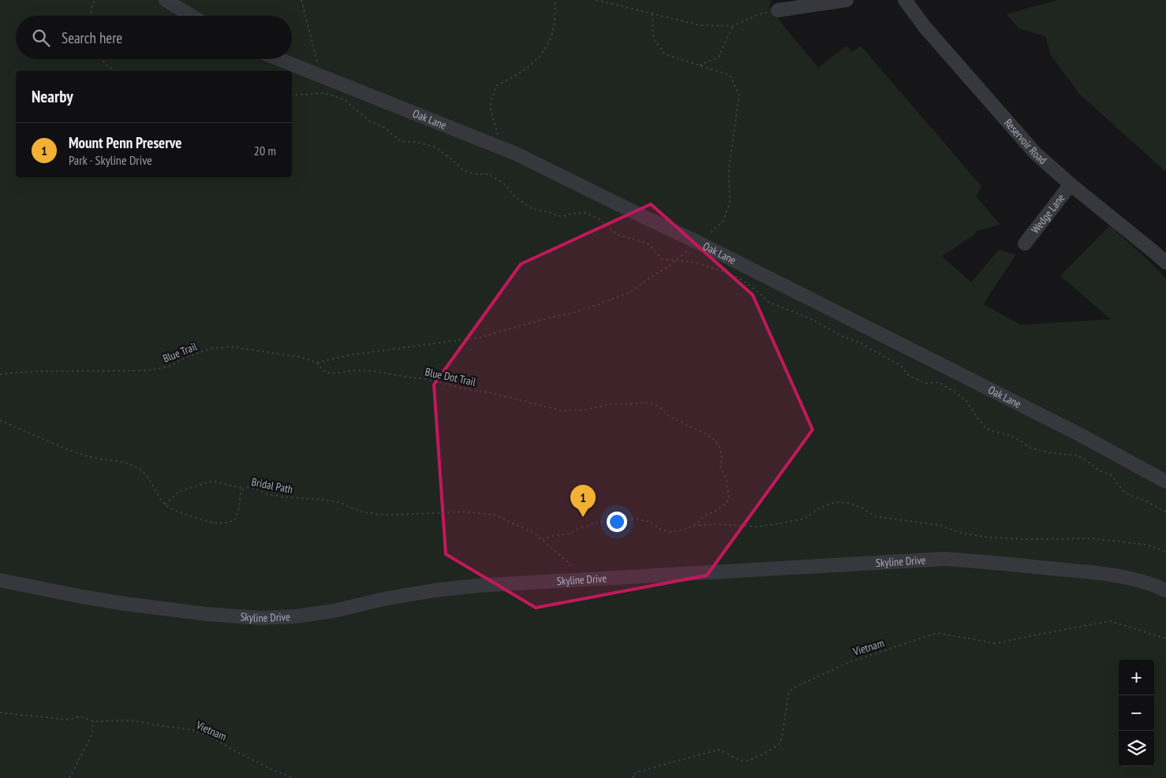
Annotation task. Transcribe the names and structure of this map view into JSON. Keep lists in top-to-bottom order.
{
  "streets": {
    "street": [
      "Oak Lane",
      "Reservoir Road",
      "Wedge Lane",
      "Skyline Drive"
    ],
    "path": [
      "Blue Trail",
      "Blue Dot Trail",
      "Bridal Path",
      "Vietnam"
    ]
  },
  "crossings": [
    ["Reservoir Road", "Wedge Lane"],
    ["Blue Trail", "Blue Dot Trail"],
    ["Blue Dot Trail", "Bridal Path"]
  ],
  "page": {
    "search": "Search here",
    "heading": "Nearby",
    "list": [
      {
        "mark": "1",
        "name": "Mount Penn Preserve",
        "note": "Park · Skyline Drive",
        "value": "20 m"
      }
    ],
    "pins": "1",
    "map_buttons": ["+", "−"]
  }
}
